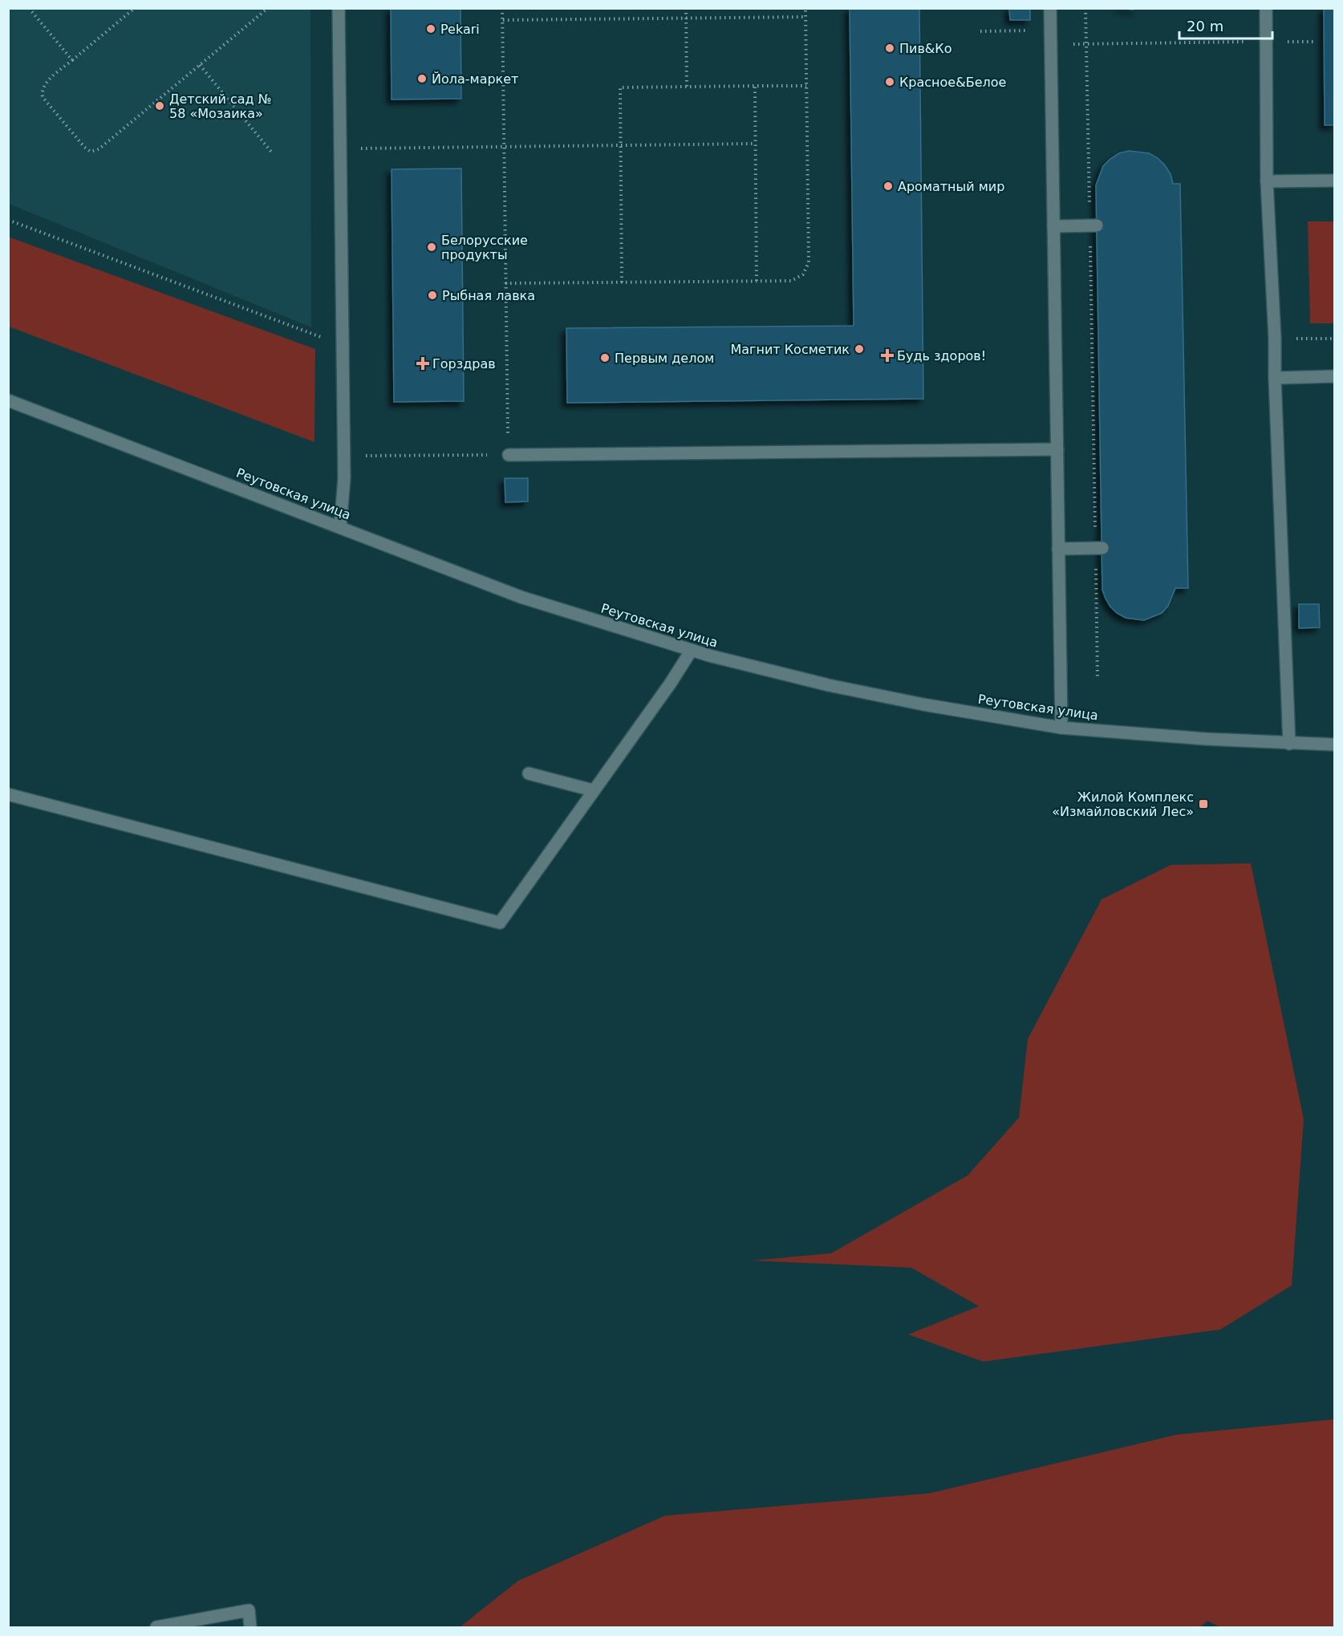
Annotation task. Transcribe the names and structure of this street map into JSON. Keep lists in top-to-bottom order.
{
  "streets": {
    "street": ["Реутовская улица"]
  },
  "places": {
    "other": [
      "Pekari",
      "Пив&Ко",
      "Йола-маркет",
      "Красное&Белое",
      "Детский сад № 58 «Мозаика»",
      "Ароматный мир",
      "Белорусские продукты",
      "Рыбная лавка",
      "Магнит Косметик",
      "Первым делом"
    ],
    "health": ["Будь здоров!", "Горздрав"],
    "transit": ["Жилой Комплекс «Измайловский Лес»"]
  },
  "scale_bar": "20 m"
}
